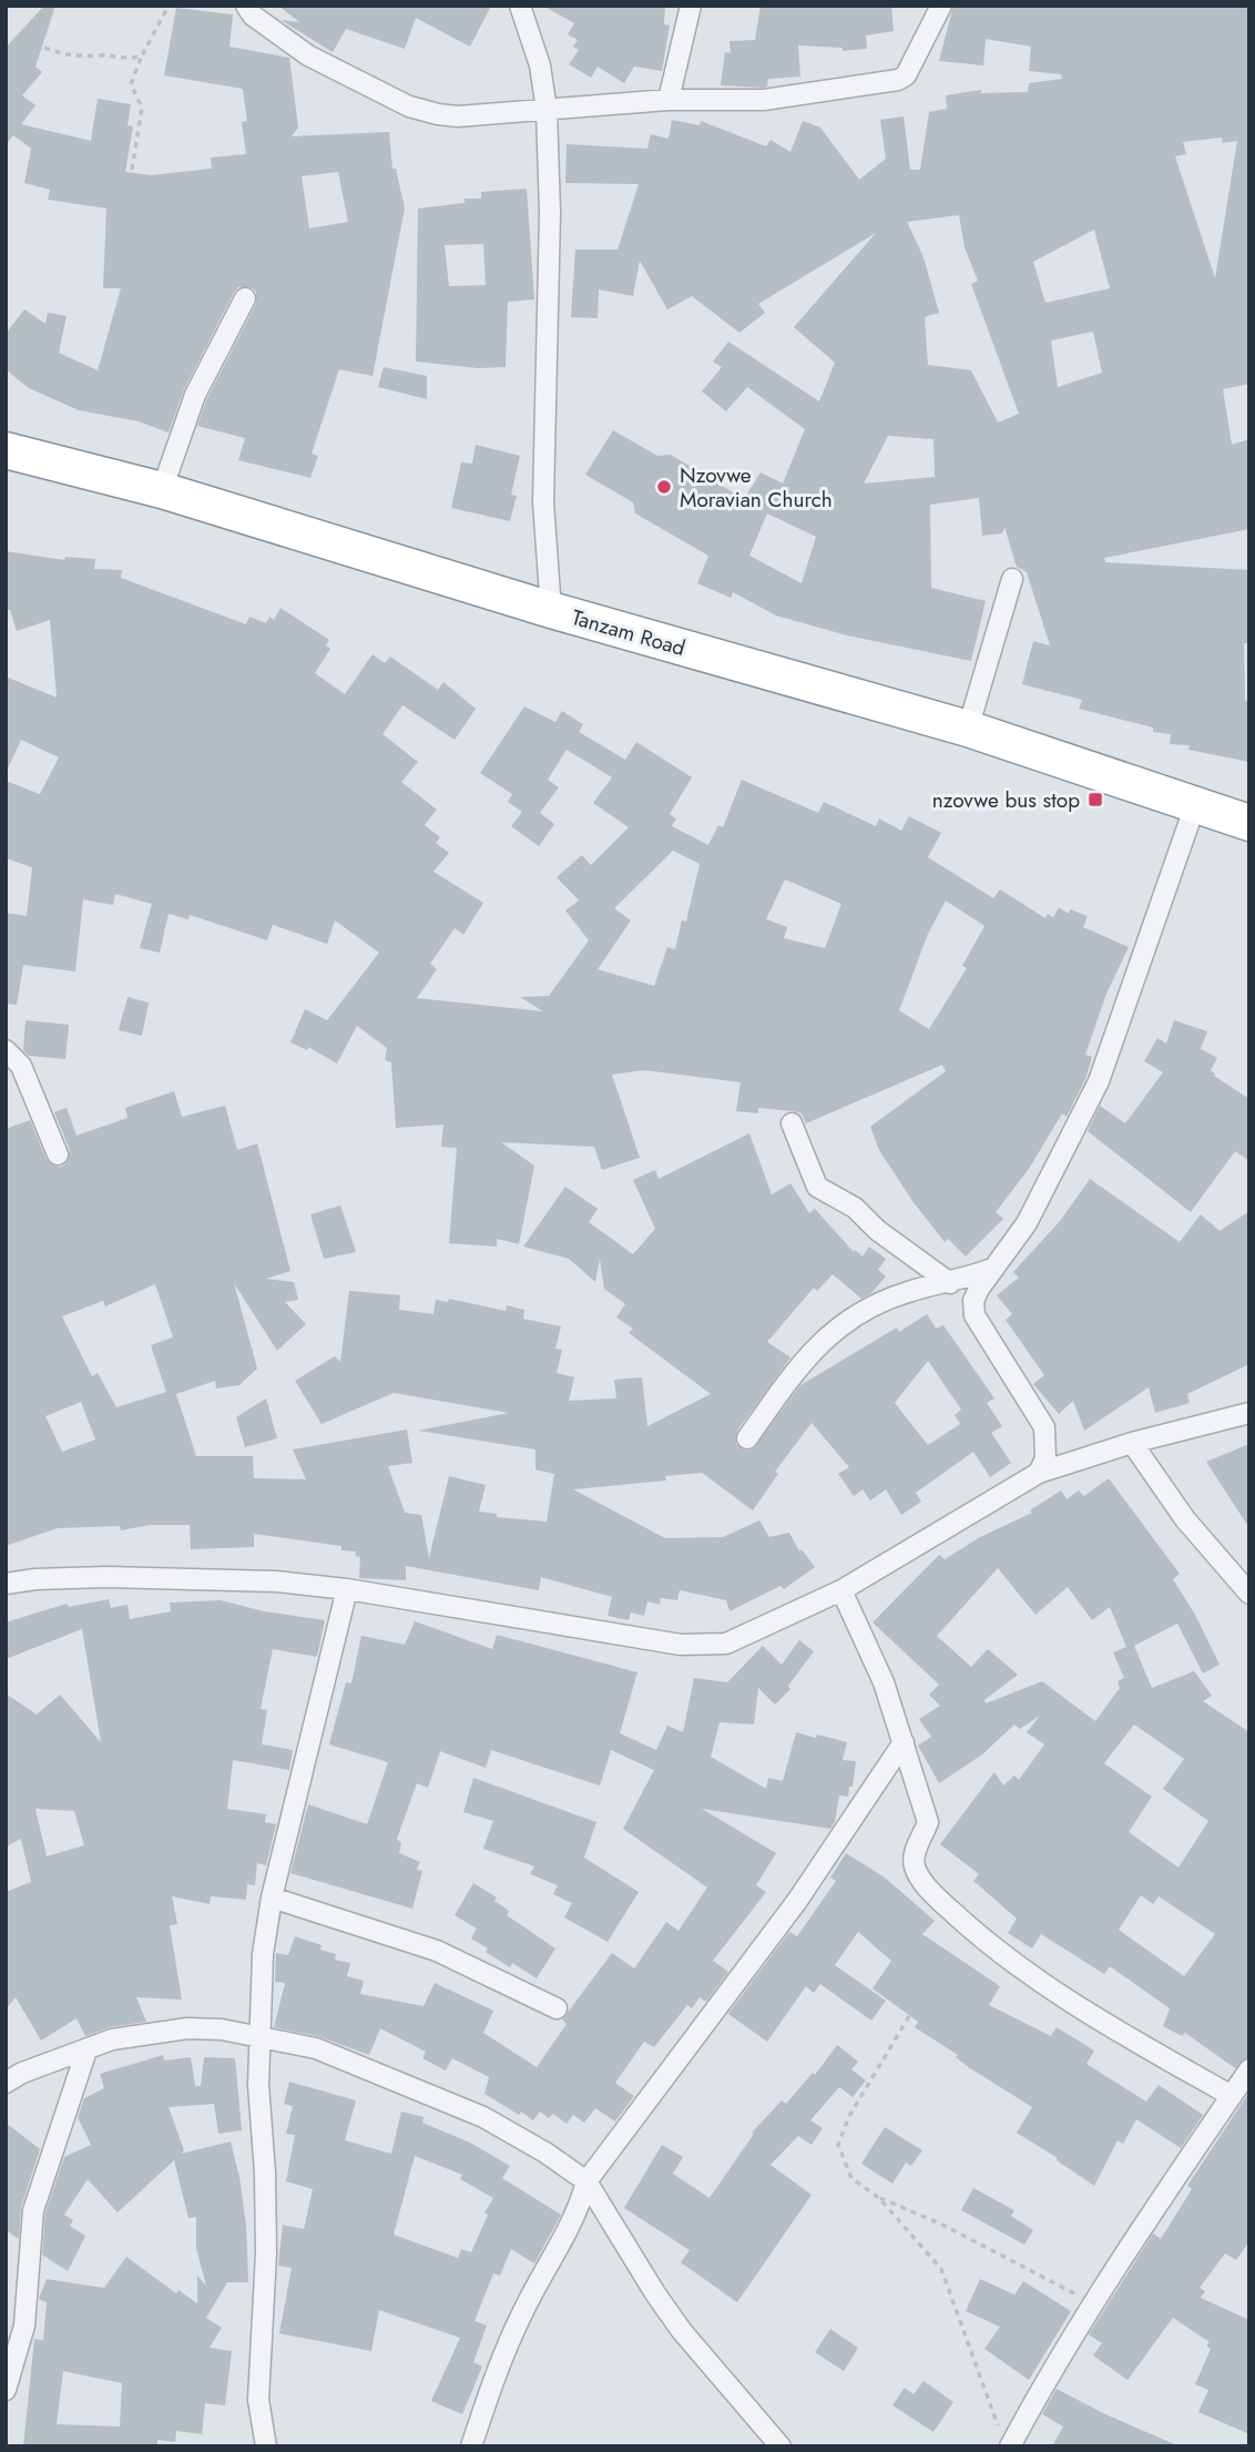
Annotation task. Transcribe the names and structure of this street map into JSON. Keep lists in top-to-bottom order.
{
  "streets": {
    "highway": ["Tanzam Road"]
  },
  "places": {
    "other": ["Nzovwe Moravian Church"],
    "transit": ["nzovwe bus stop"]
  }
}
